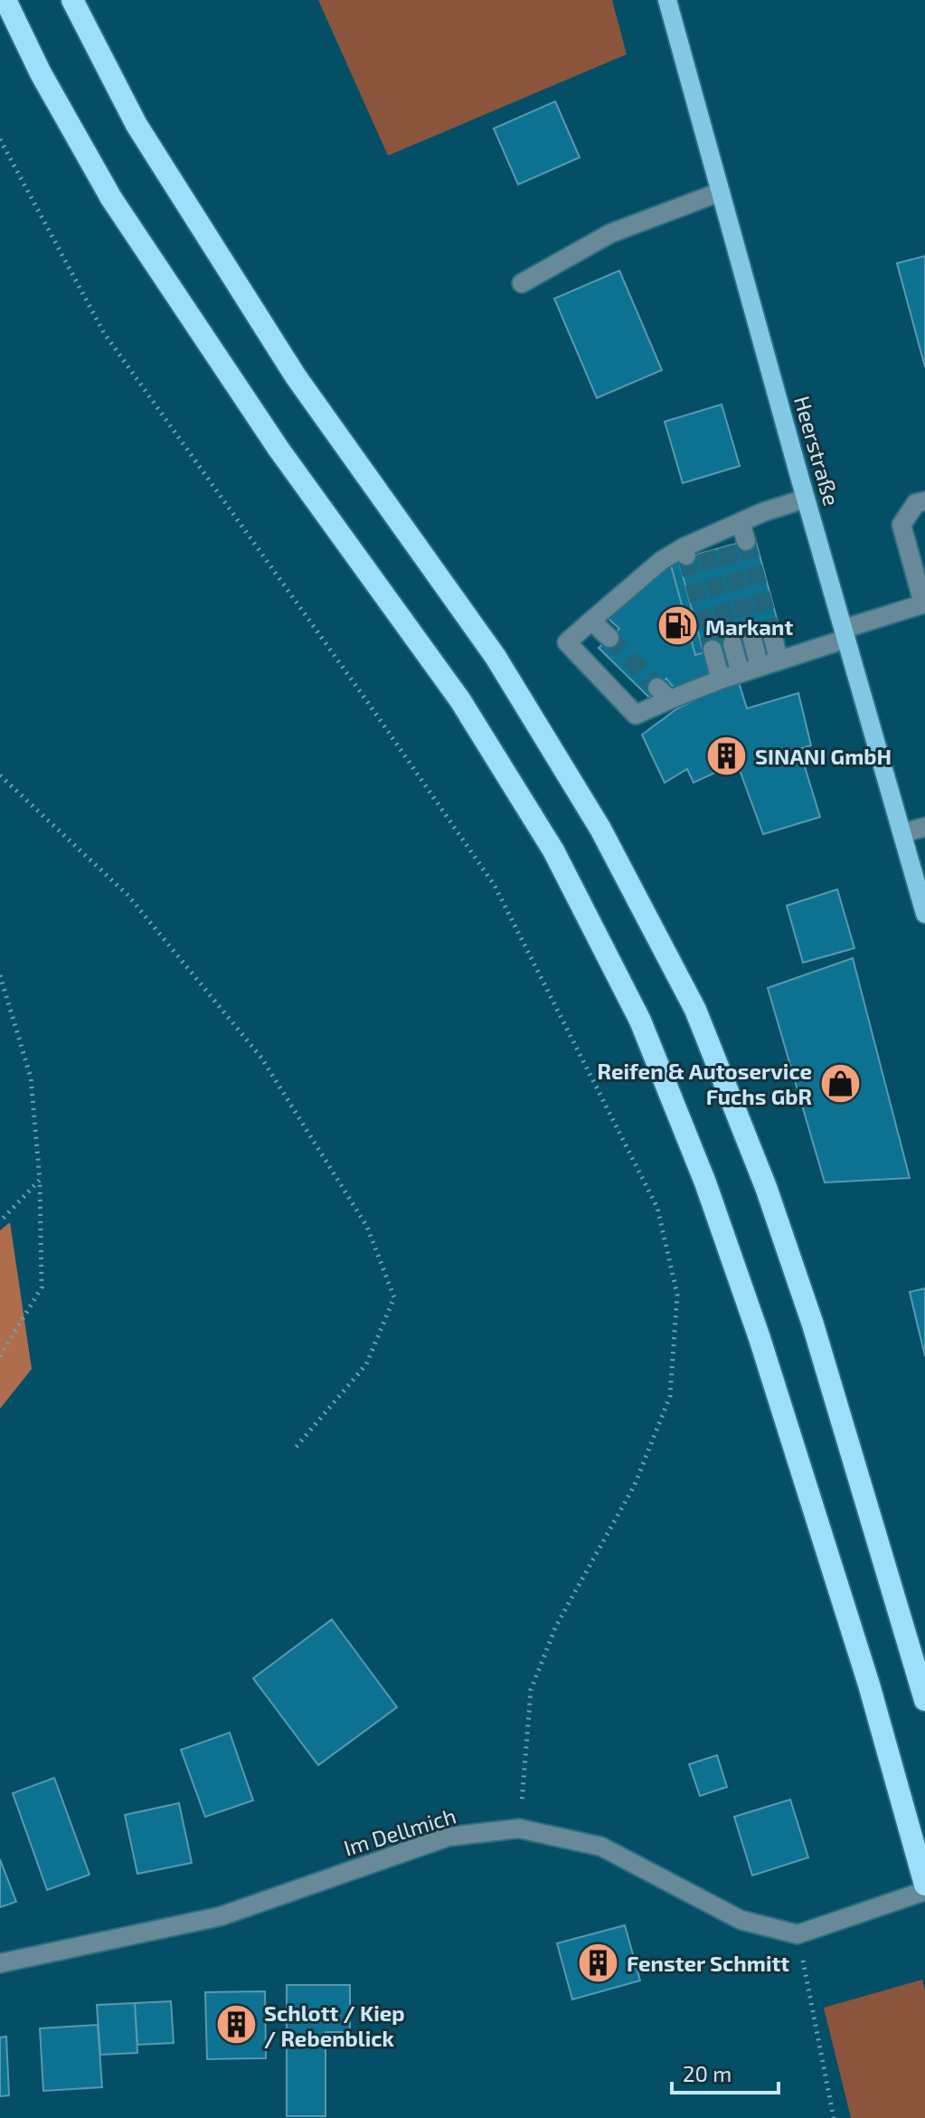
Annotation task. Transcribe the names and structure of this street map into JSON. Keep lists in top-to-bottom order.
{
  "streets": {
    "main road": ["Heerstraße"],
    "street": ["Im Dellmich"]
  },
  "places": {
    "fuel station": ["Markant"],
    "building": ["SINANI GmbH", "Fenster Schmitt", "Schlott / Kiep / Rebenblick"],
    "shop": ["Reifen & Autoservice Fuchs GbR"]
  },
  "scale_bar": "20 m"
}
